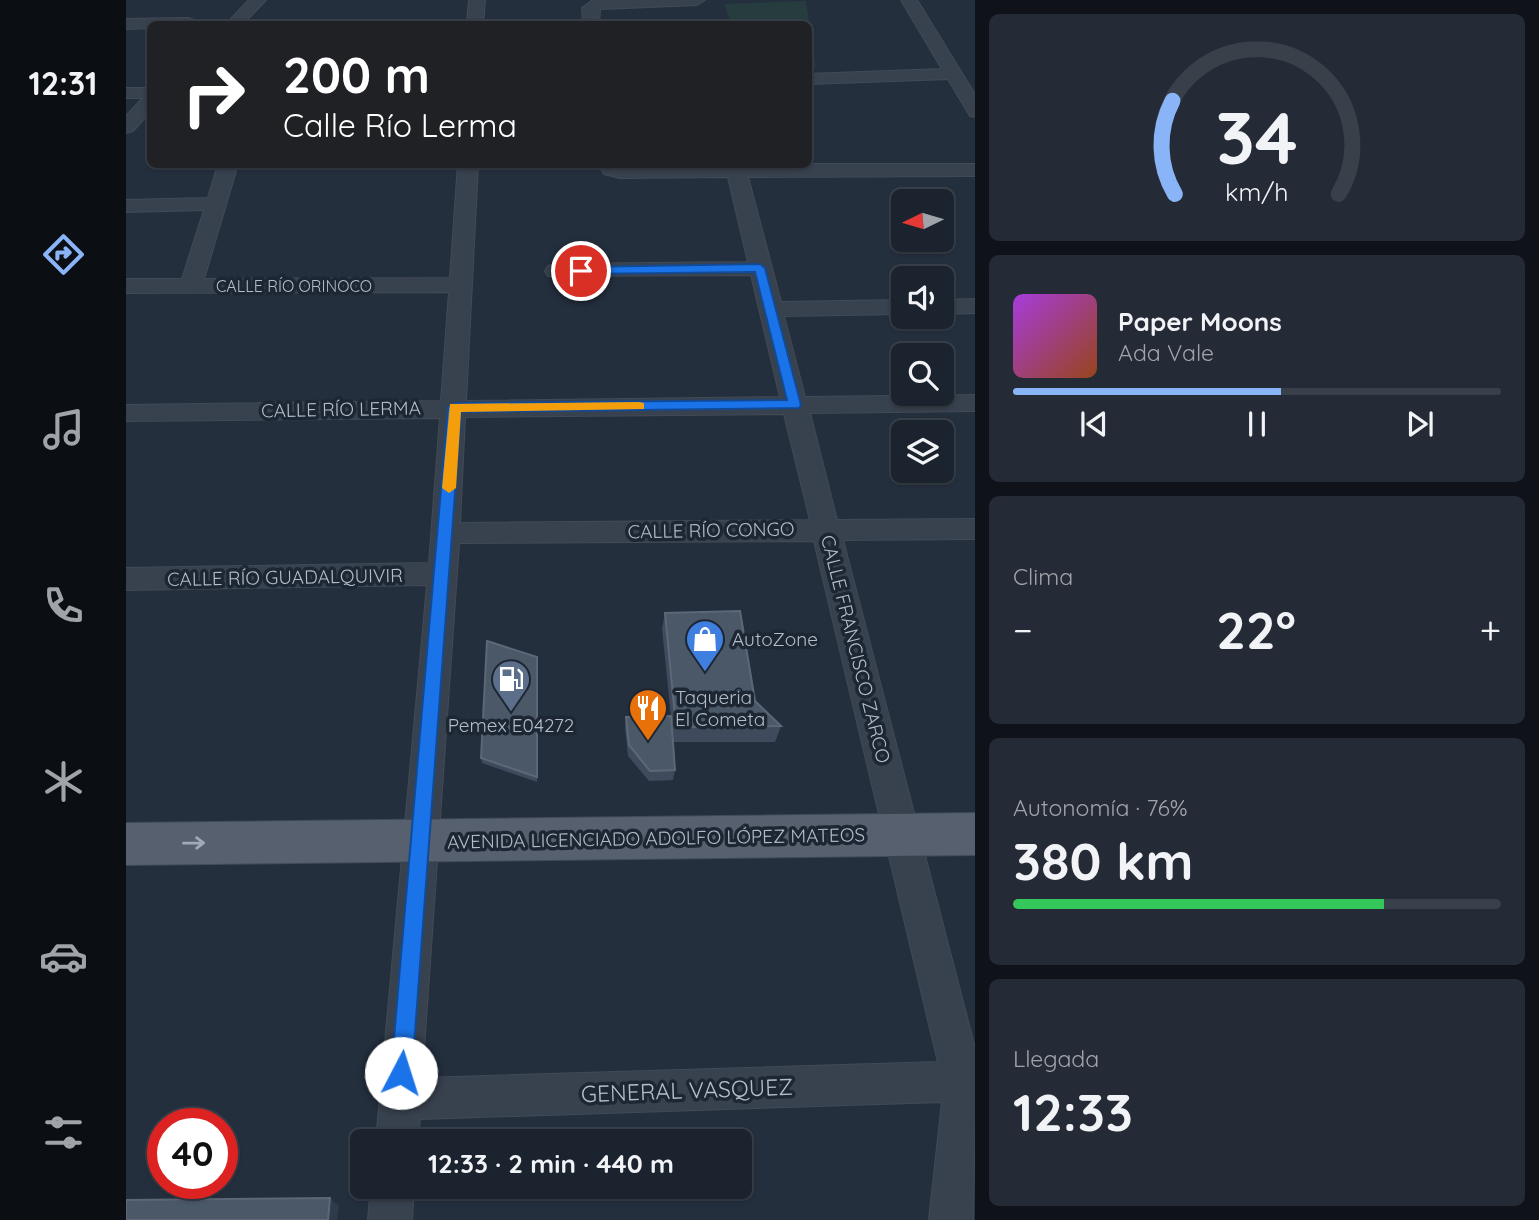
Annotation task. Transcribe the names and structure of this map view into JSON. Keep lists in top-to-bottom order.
{
  "streets": {
    "main road": ["AVENIDA LICENCIADO ADOLFO LÓPEZ MATEOS"],
    "street": [
      "CALLE RÍO ORINOCO",
      "CALLE RÍO LERMA",
      "CALLE RÍO CONGO",
      "CALLE RÍO GUADALQUIVIR",
      "CALLE FRANCISCO ZARCO",
      "GENERAL VASQUEZ"
    ]
  },
  "crossings": [
    ["CALLE RÍO LERMA", "CALLE FRANCISCO ZARCO"],
    ["CALLE RÍO CONGO", "CALLE FRANCISCO ZARCO"],
    ["CALLE FRANCISCO ZARCO", "AVENIDA LICENCIADO ADOLFO LÓPEZ MATEOS"],
    ["CALLE FRANCISCO ZARCO", "GENERAL VASQUEZ"]
  ],
  "places": {
    "shop": ["AutoZone"],
    "fuel station": ["Pemex E04272"],
    "restaurant": ["Taqueria El Cometa"]
  },
  "north": "left",
  "page": {
    "tabs": "12:31",
    "turn": ["200 m", "Calle Río Lerma"],
    "song": ["Paper Moons", "Ada Vale"],
    "tile": [
      "Clima",
      ["Autonomía · 76%", "380 km"],
      ["Llegada", "12:33"]
    ],
    "heat": ["−", "22°", "+"],
    "limit": "40",
    "trip": "12:33 · 2 min · 440 m",
    "gauge": ["34", "km/h"]
  }
}
